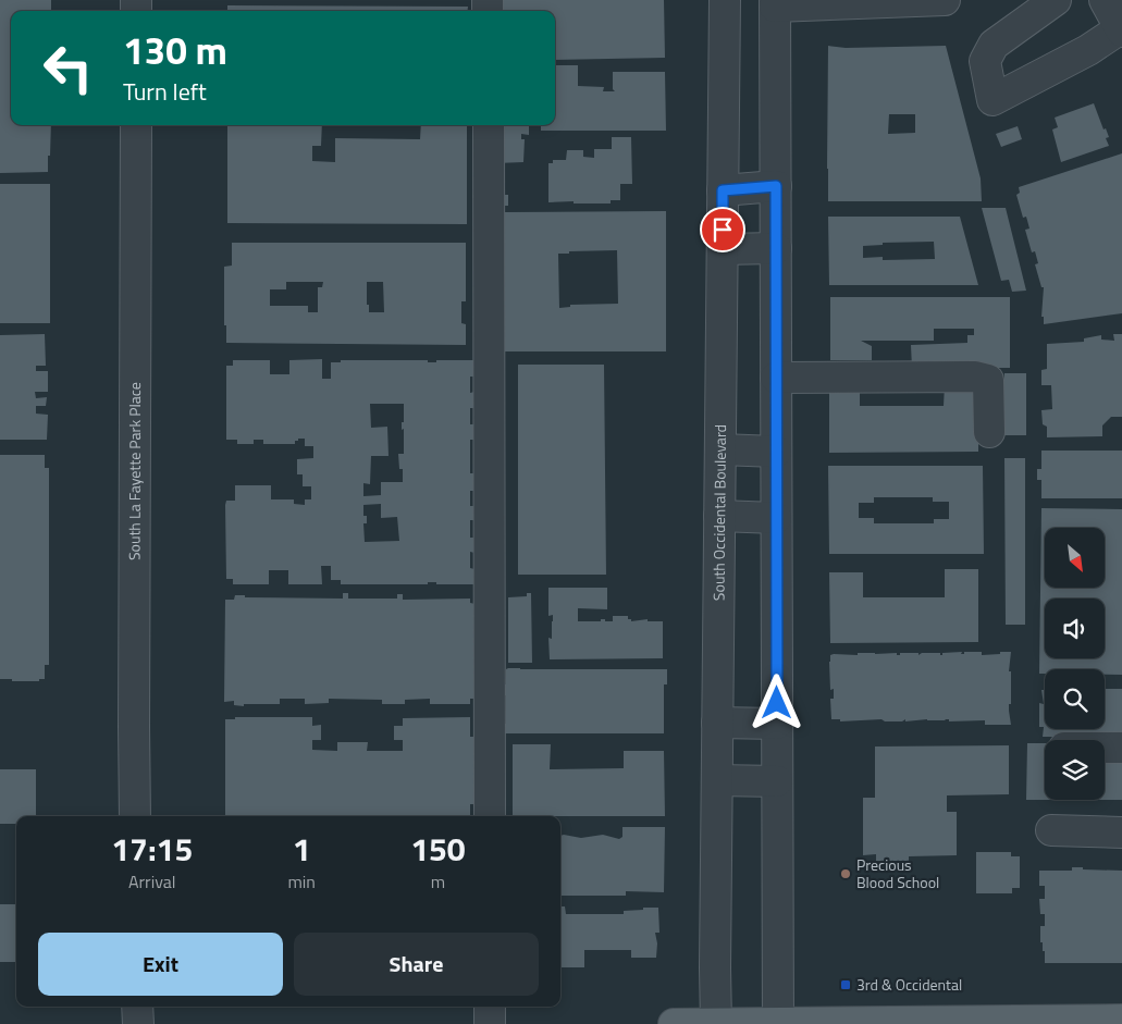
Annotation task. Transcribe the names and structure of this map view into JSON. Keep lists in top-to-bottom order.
{
  "streets": {
    "street": ["South La Fayette Park Place", "South Occidental Boulevard"]
  },
  "places": {
    "other": ["Precious Blood School"],
    "transit": ["3rd & Occidental"]
  },
  "north": "bottom right",
  "page": {
    "turn": ["130 m", "Turn left"],
    "eta": [
      "17:15",
      "Arrival",
      "1",
      "min",
      "150",
      "m"
    ],
    "buttons": ["Exit", "Share"]
  }
}
